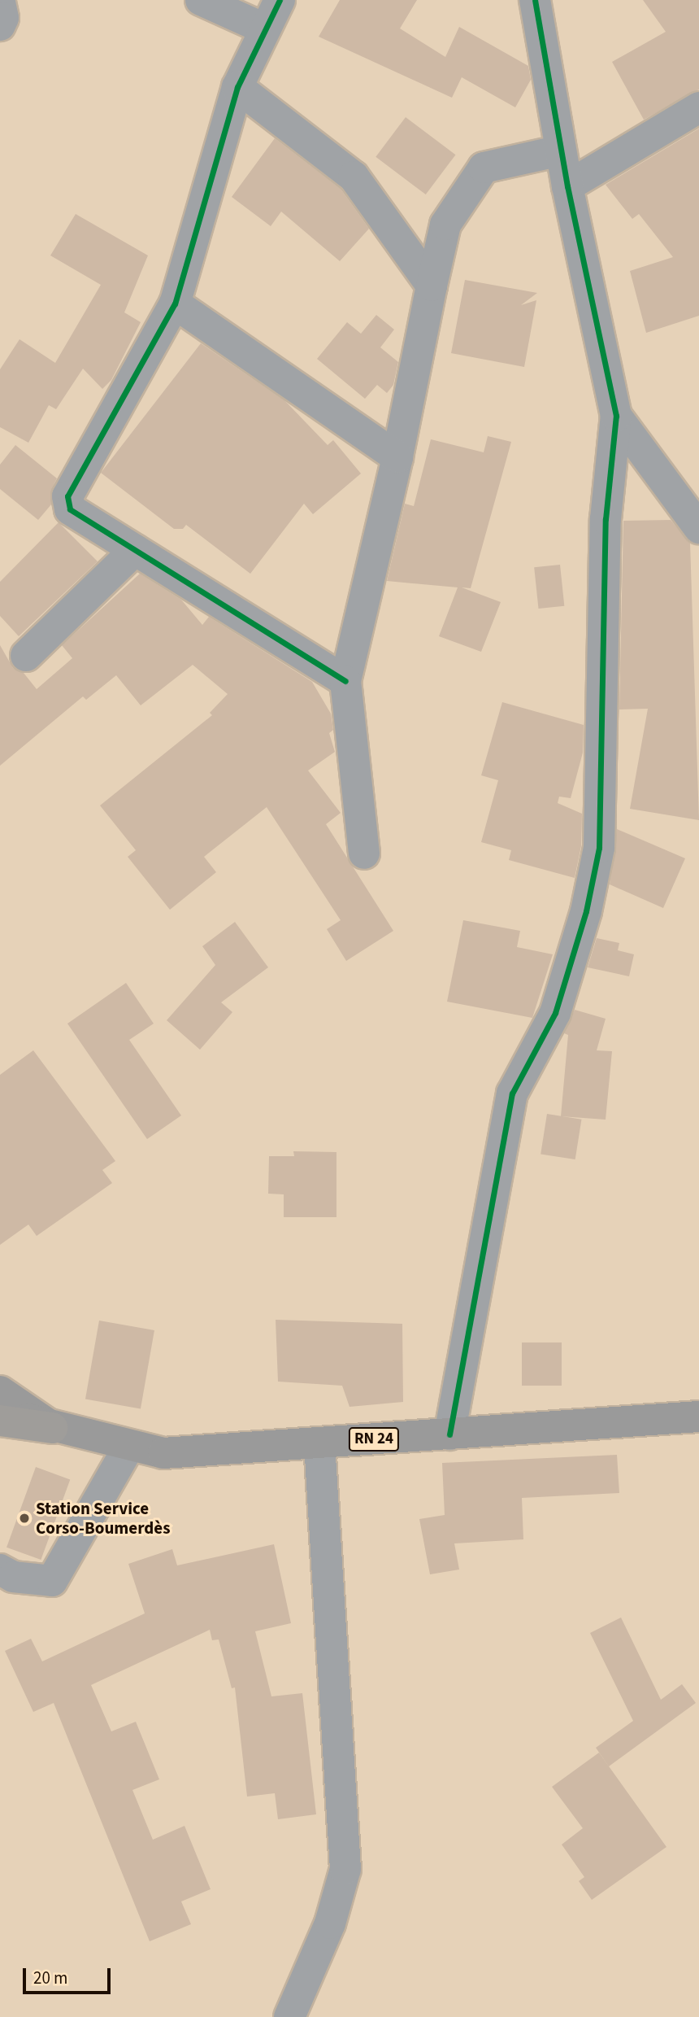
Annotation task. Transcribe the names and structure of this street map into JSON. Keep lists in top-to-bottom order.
{
  "streets": {
    "main road": ["RN 24"]
  },
  "places": ["Station Service Corso-Boumerdès"],
  "scale_bar": "20 m"
}
